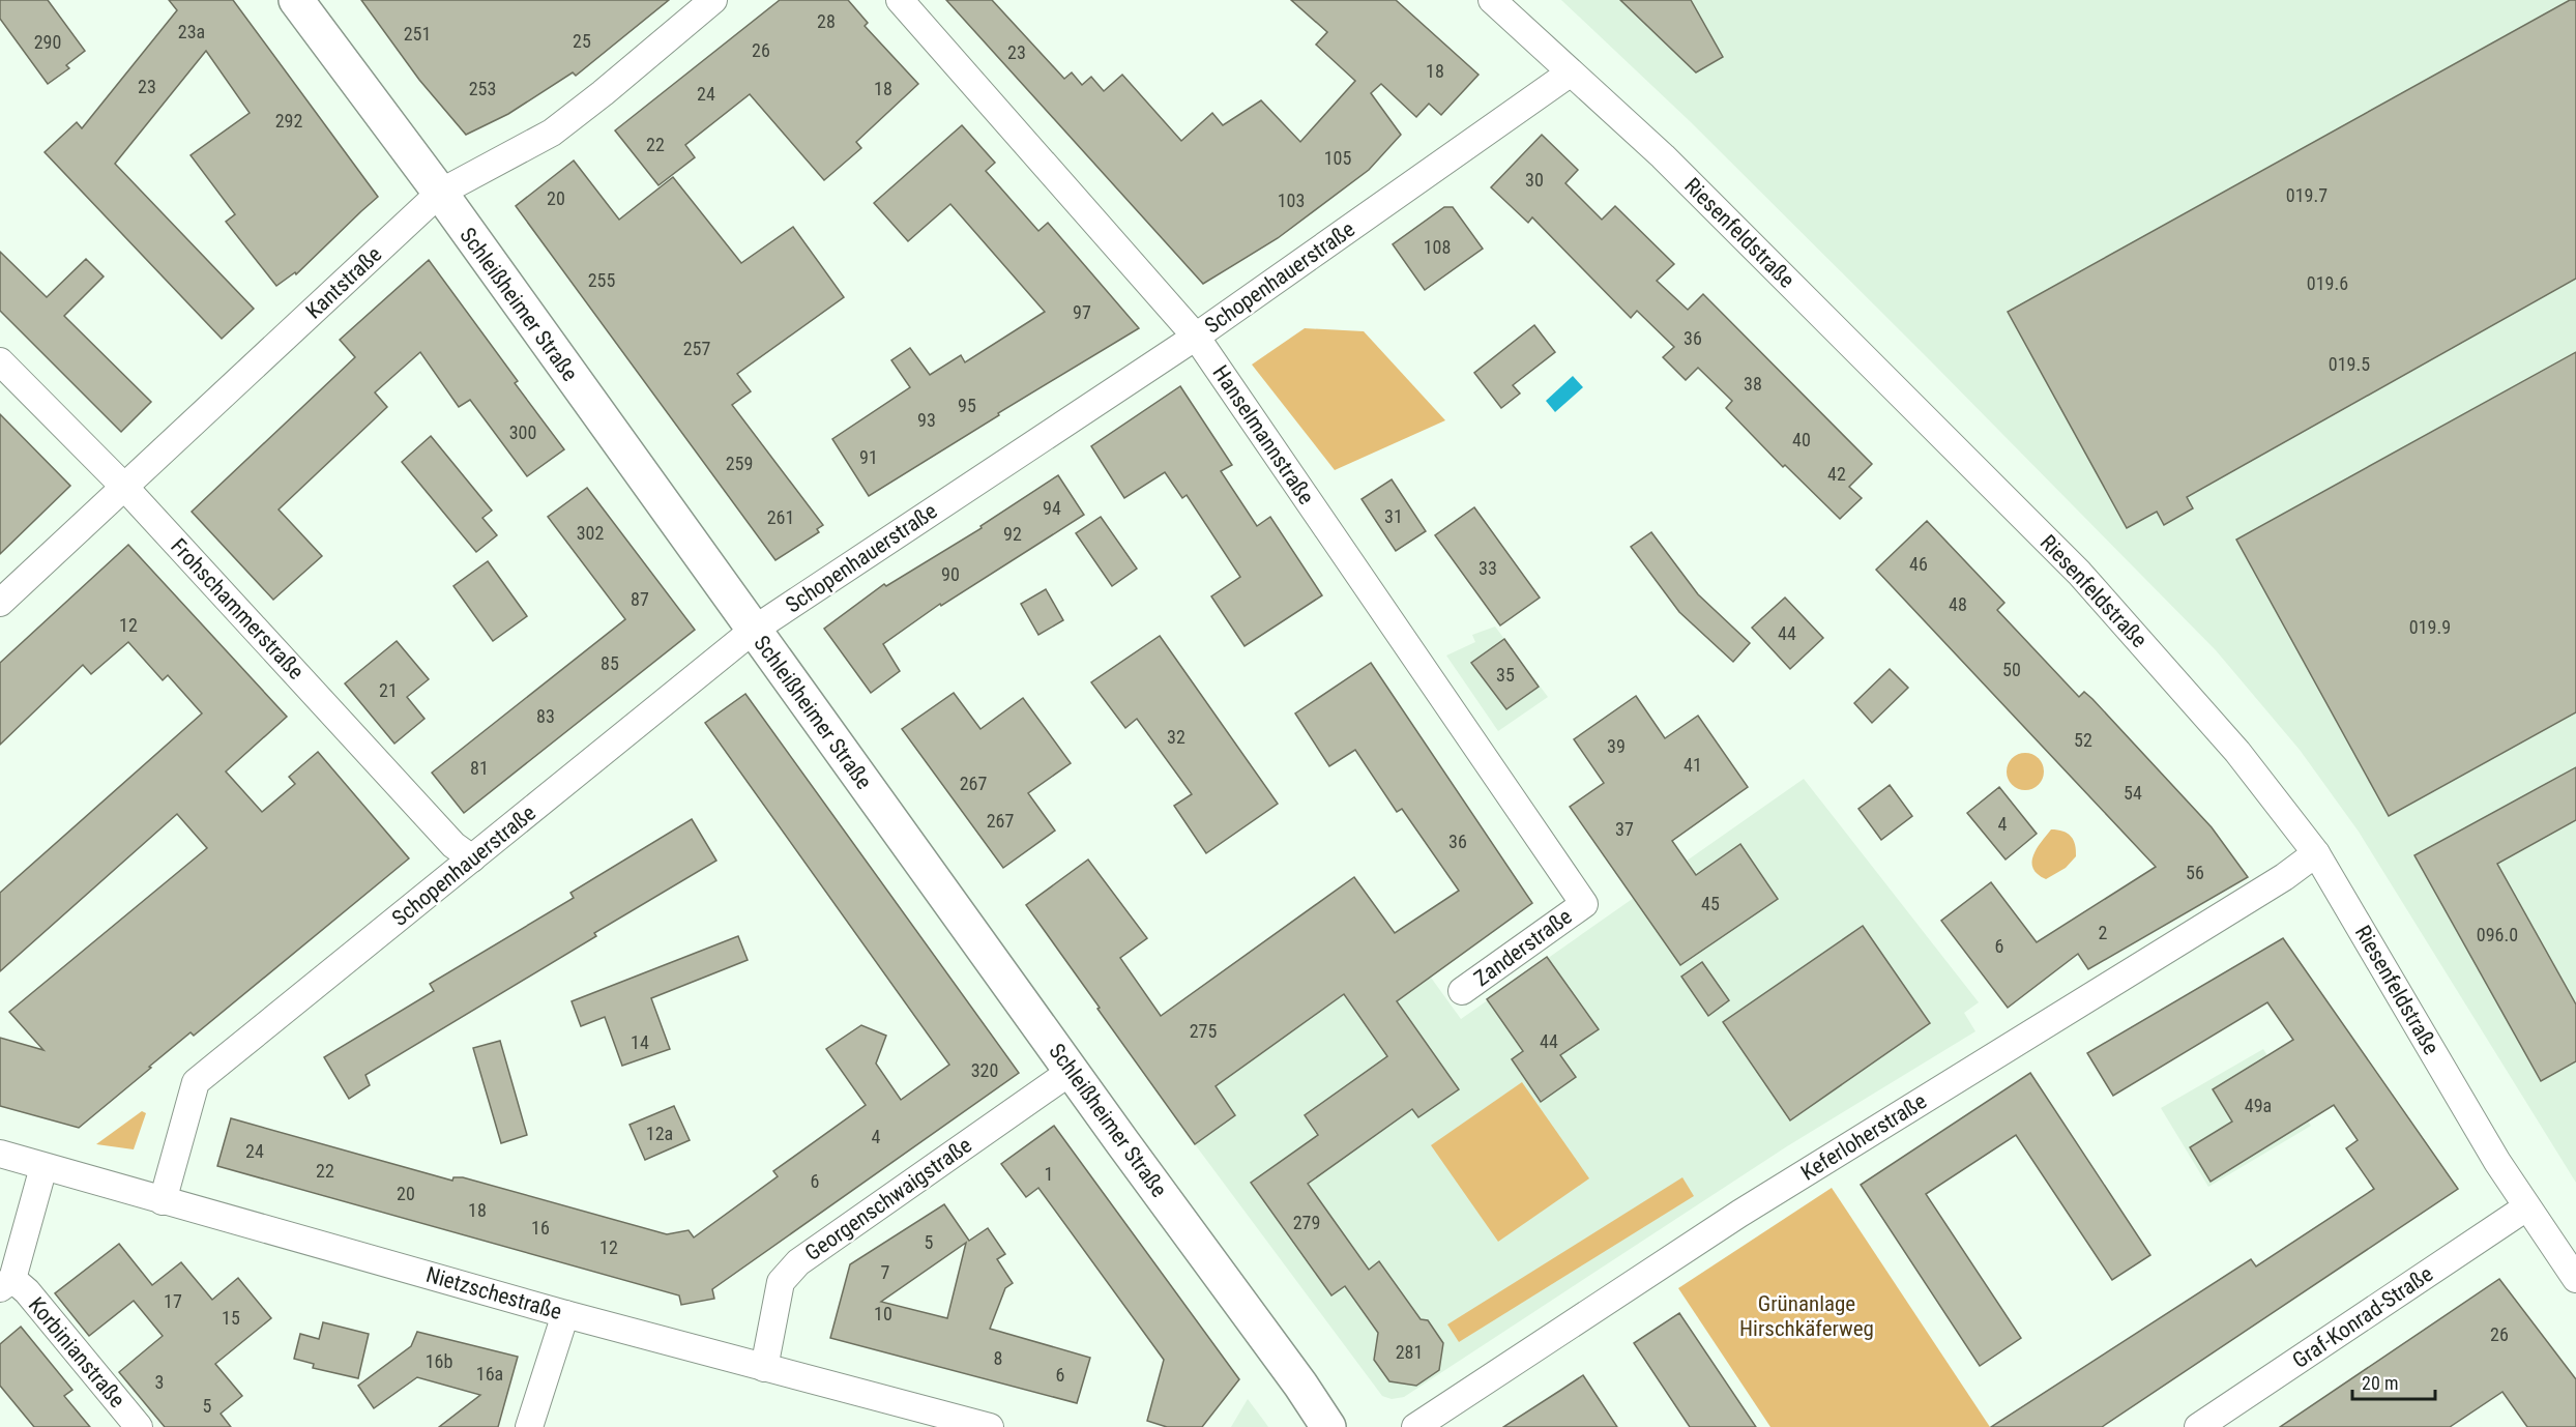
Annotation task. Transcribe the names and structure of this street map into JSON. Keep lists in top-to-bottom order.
{
  "streets": {
    "main road": ["Schleißheimer Straße"],
    "street": [
      "Riesenfeldstraße",
      "Schopenhauerstraße",
      "Kantstraße",
      "Hanselmannstraße",
      "Frohschammerstraße",
      "Zanderstraße",
      "Keferloherstraße",
      "Georgenschwaigstraße",
      "Nietzschestraße",
      "Graf-Konrad-Straße",
      "Korbinianstraße"
    ]
  },
  "crossings": [
    ["Riesenfeldstraße", "Schopenhauerstraße"],
    ["Riesenfeldstraße", "Keferloherstraße"],
    ["Riesenfeldstraße", "Graf-Konrad-Straße"],
    ["Schopenhauerstraße", "Schleißheimer Straße"],
    ["Schopenhauerstraße", "Hanselmannstraße"],
    ["Schopenhauerstraße", "Frohschammerstraße"],
    ["Schopenhauerstraße", "Nietzschestraße"],
    ["Kantstraße", "Schleißheimer Straße"],
    ["Kantstraße", "Frohschammerstraße"],
    ["Schleißheimer Straße", "Georgenschwaigstraße"],
    ["Hanselmannstraße", "Zanderstraße"],
    ["Georgenschwaigstraße", "Nietzschestraße"]
  ],
  "parks": ["Grünanlage Hirschkäferweg"],
  "house_numbers": [
    "28",
    "23a",
    "251",
    "25",
    "290",
    "26",
    "23",
    "18",
    "23",
    "253",
    "18",
    "24",
    "292",
    "22",
    "105",
    "30",
    "019.7",
    "20",
    "103",
    "108",
    "255",
    "019.6",
    "97",
    "36",
    "257",
    "019.5",
    "38",
    "95",
    "93",
    "300",
    "40",
    "91",
    "259",
    "42",
    "94",
    "31",
    "261",
    "302",
    "92",
    "46",
    "33",
    "90",
    "87",
    "48",
    "12",
    "019.9",
    "44",
    "85",
    "50",
    "35",
    "21",
    "83",
    "32",
    "52",
    "39",
    "41",
    "81",
    "267",
    "54",
    "267",
    "4",
    "37",
    "36",
    "56",
    "45",
    "2",
    "096.0",
    "6",
    "275",
    "44",
    "14",
    "320",
    "49a",
    "12a",
    "4",
    "24",
    "22",
    "1",
    "6",
    "20",
    "18",
    "279",
    "16",
    "5",
    "12",
    "7",
    "17",
    "10",
    "15",
    "26",
    "281",
    "8",
    "16b",
    "16a",
    "6",
    "3",
    "5"
  ],
  "scale_bar": "20 m"
}
